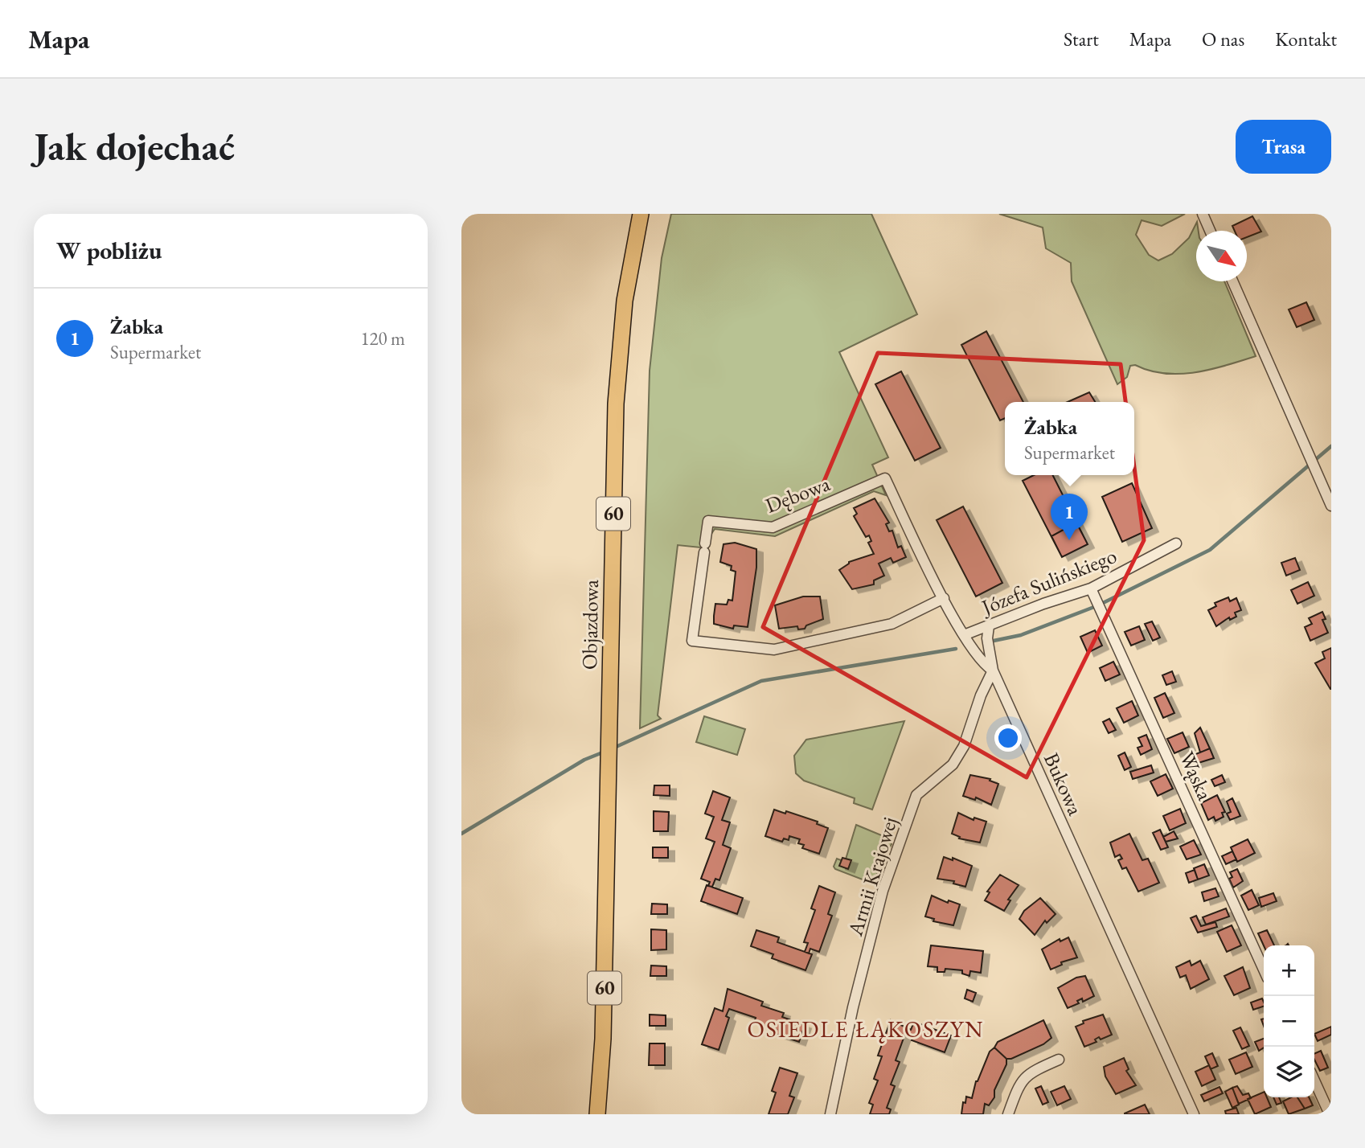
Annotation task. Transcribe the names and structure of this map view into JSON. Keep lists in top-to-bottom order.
{
  "streets": {
    "main road": ["60", "Objazdowa"],
    "street": [
      "Dębowa",
      "Józefa Sulińskiego",
      "Wąska",
      "Bukowa",
      "Armii Krajowej"
    ]
  },
  "crossings": [
    ["Dębowa", "Bukowa"],
    ["Józefa Sulińskiego", "Wąska"],
    ["Józefa Sulińskiego", "Bukowa"],
    ["Bukowa", "Armii Krajowej"]
  ],
  "districts": ["OSIEDLE ŁĄKOSZYN"],
  "north": "bottom right",
  "page": {
    "header": "Mapa",
    "nav": [
      "Start",
      "Mapa",
      "O nas",
      "Kontakt"
    ],
    "buttons": "Trasa",
    "title": "Jak dojechać",
    "heading": "W pobliżu",
    "list": [
      {
        "mark": "1",
        "name": "Żabka",
        "note": "Supermarket",
        "value": "120 m"
      }
    ],
    "popup": ["Żabka", "Supermarket"],
    "pins": "1",
    "map_buttons": ["+", "−"]
  }
}
